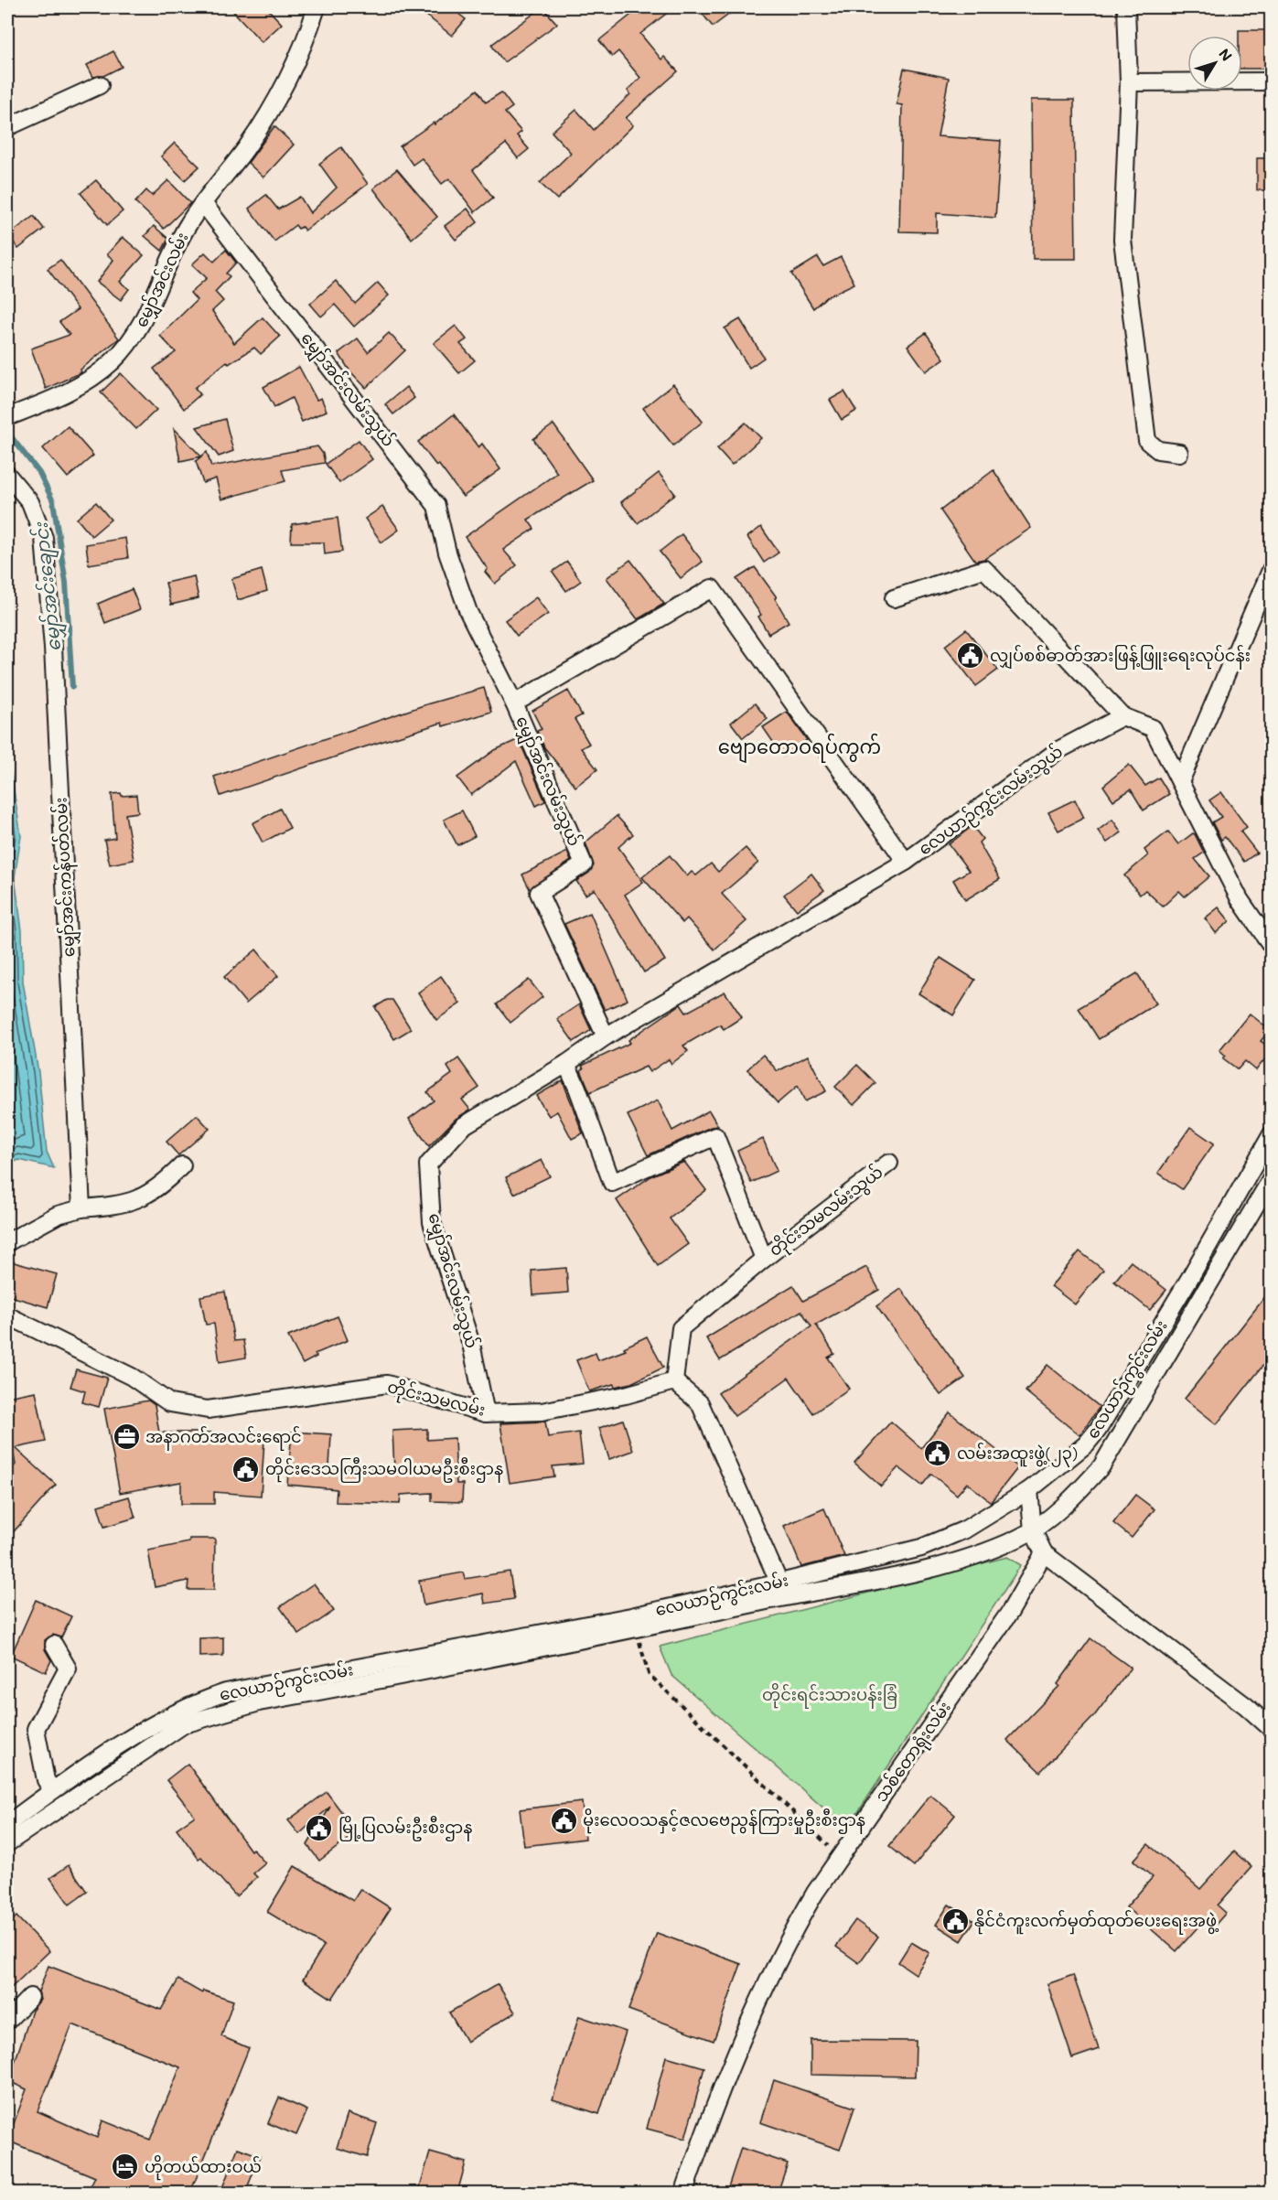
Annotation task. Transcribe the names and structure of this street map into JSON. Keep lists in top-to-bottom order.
{
  "streets": {
    "street": [
      "မျှော်အင်းလမ်း",
      "မျှော်အင်းလမ်းသွယ်",
      "လေယာဉ်ကွင်းလမ်းသွယ်",
      "မျှော်အင်းကန်ပတ်လမ်း",
      "တိုင်းသမလမ်းသွယ်",
      "လေယာဉ်ကွင်းလမ်း",
      "တိုင်းသမလမ်း",
      "သစ်တောရုံးလမ်း"
    ]
  },
  "crossings": [
    ["မျှော်အင်းလမ်း", "မျှော်အင်းလမ်းသွယ်"],
    ["မျှော်အင်းလမ်းသွယ်", "လေယာဉ်ကွင်းလမ်းသွယ်"],
    ["မျှော်အင်းလမ်းသွယ်", "တိုင်းသမလမ်းသွယ်"],
    ["မျှော်အင်းလမ်းသွယ်", "တိုင်းသမလမ်း"],
    ["တိုင်းသမလမ်းသွယ်", "တိုင်းသမလမ်း"]
  ],
  "districts": ["ဗျောတောဝရပ်ကွက်"],
  "water": ["မျှော်အင်းချောင်း"],
  "parks": ["တိုင်းရင်းသားပန်းခြံ"],
  "places": {
    "public building": [
      "လျှပ်စစ်ဓာတ်အားဖြန့်ဖြူးရေးလုပ်ငန်း",
      "လမ်းအထူးဖွဲ့(၂၃)",
      "တိုင်းဒေသကြီးသမဝါယမဦးစီးဌာန",
      "မိုးလေဝသနှင့်ဇလဗေညွန်ကြားမှုဦးစီးဌာန",
      "မြို့ပြလမ်းဦးစီးဌာန",
      "နိုင်ငံကူးလက်မှတ်ထုတ်ပေးရေးအဖွဲ့"
    ],
    "office": ["အနာဂတ်အလင်းရောင်"],
    "hotel": ["ဟိုတယ်ထားဝယ်"]
  },
  "north": "top right"
}
